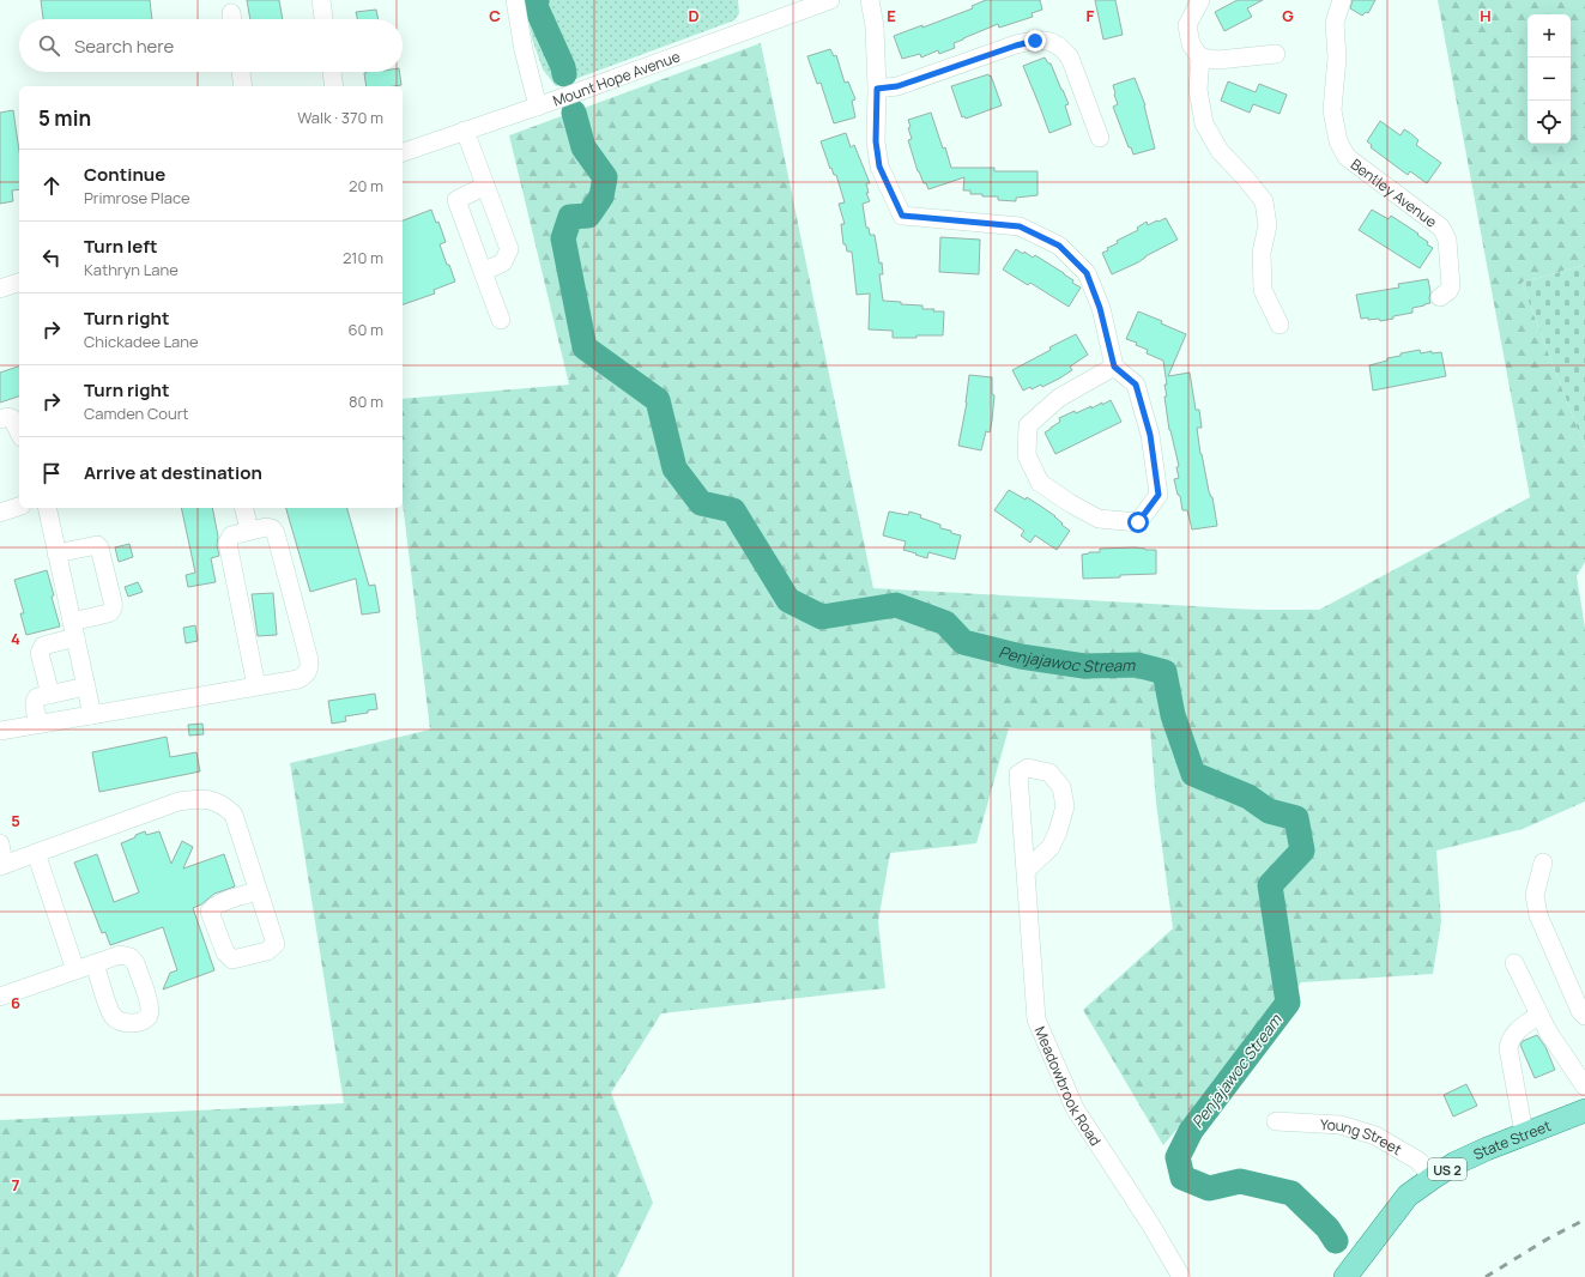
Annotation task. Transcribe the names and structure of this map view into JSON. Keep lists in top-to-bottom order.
{
  "streets": {
    "main road": ["State Street", "US 2"],
    "street": [
      "Mount Hope Avenue",
      "Bentley Avenue",
      "Meadowbrook Road",
      "Young Street"
    ]
  },
  "crossings": [
    ["Young Street", "State Street"]
  ],
  "water": ["Penjajawoc Stream"],
  "page": {
    "map_buttons": ["+", "−"],
    "search": "Search here",
    "heading": ["5 min", "Walk · 370 m"],
    "list": [
      ["Continue", "Primrose Place", "20 m"],
      ["Turn left", "Kathryn Lane", "210 m"],
      ["Turn right", "Chickadee Lane", "60 m"],
      ["Turn right", "Camden Court", "80 m"],
      "Arrive at destination"
    ]
  },
  "grid": {
    "columns": [
      "C",
      "D",
      "E",
      "F",
      "G",
      "H"
    ],
    "rows": [
      "4",
      "5",
      "6",
      "7"
    ]
  }
}
